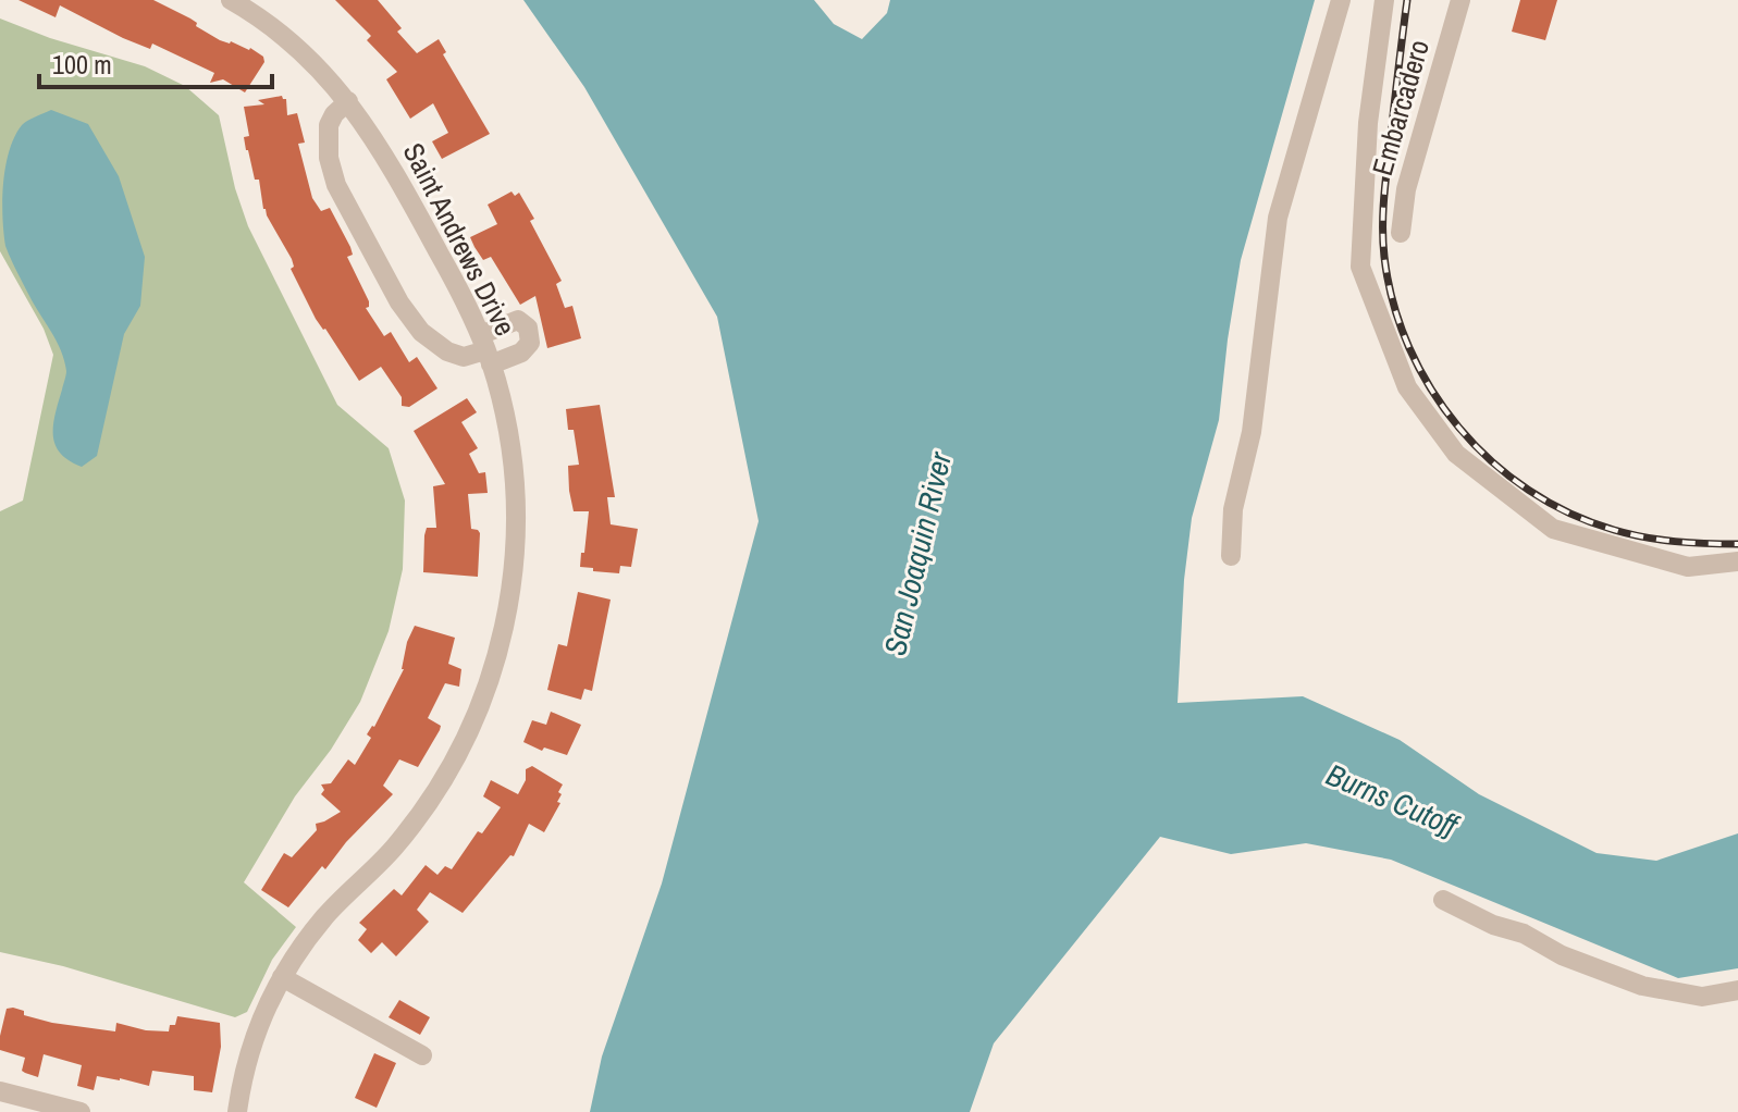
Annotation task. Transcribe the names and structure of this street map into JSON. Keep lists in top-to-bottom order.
{
  "streets": {
    "street": ["Embarcadero", "Saint Andrews Drive"]
  },
  "water": ["San Joaquin River", "Burns Cutoff"],
  "scale_bar": "100 m"
}
